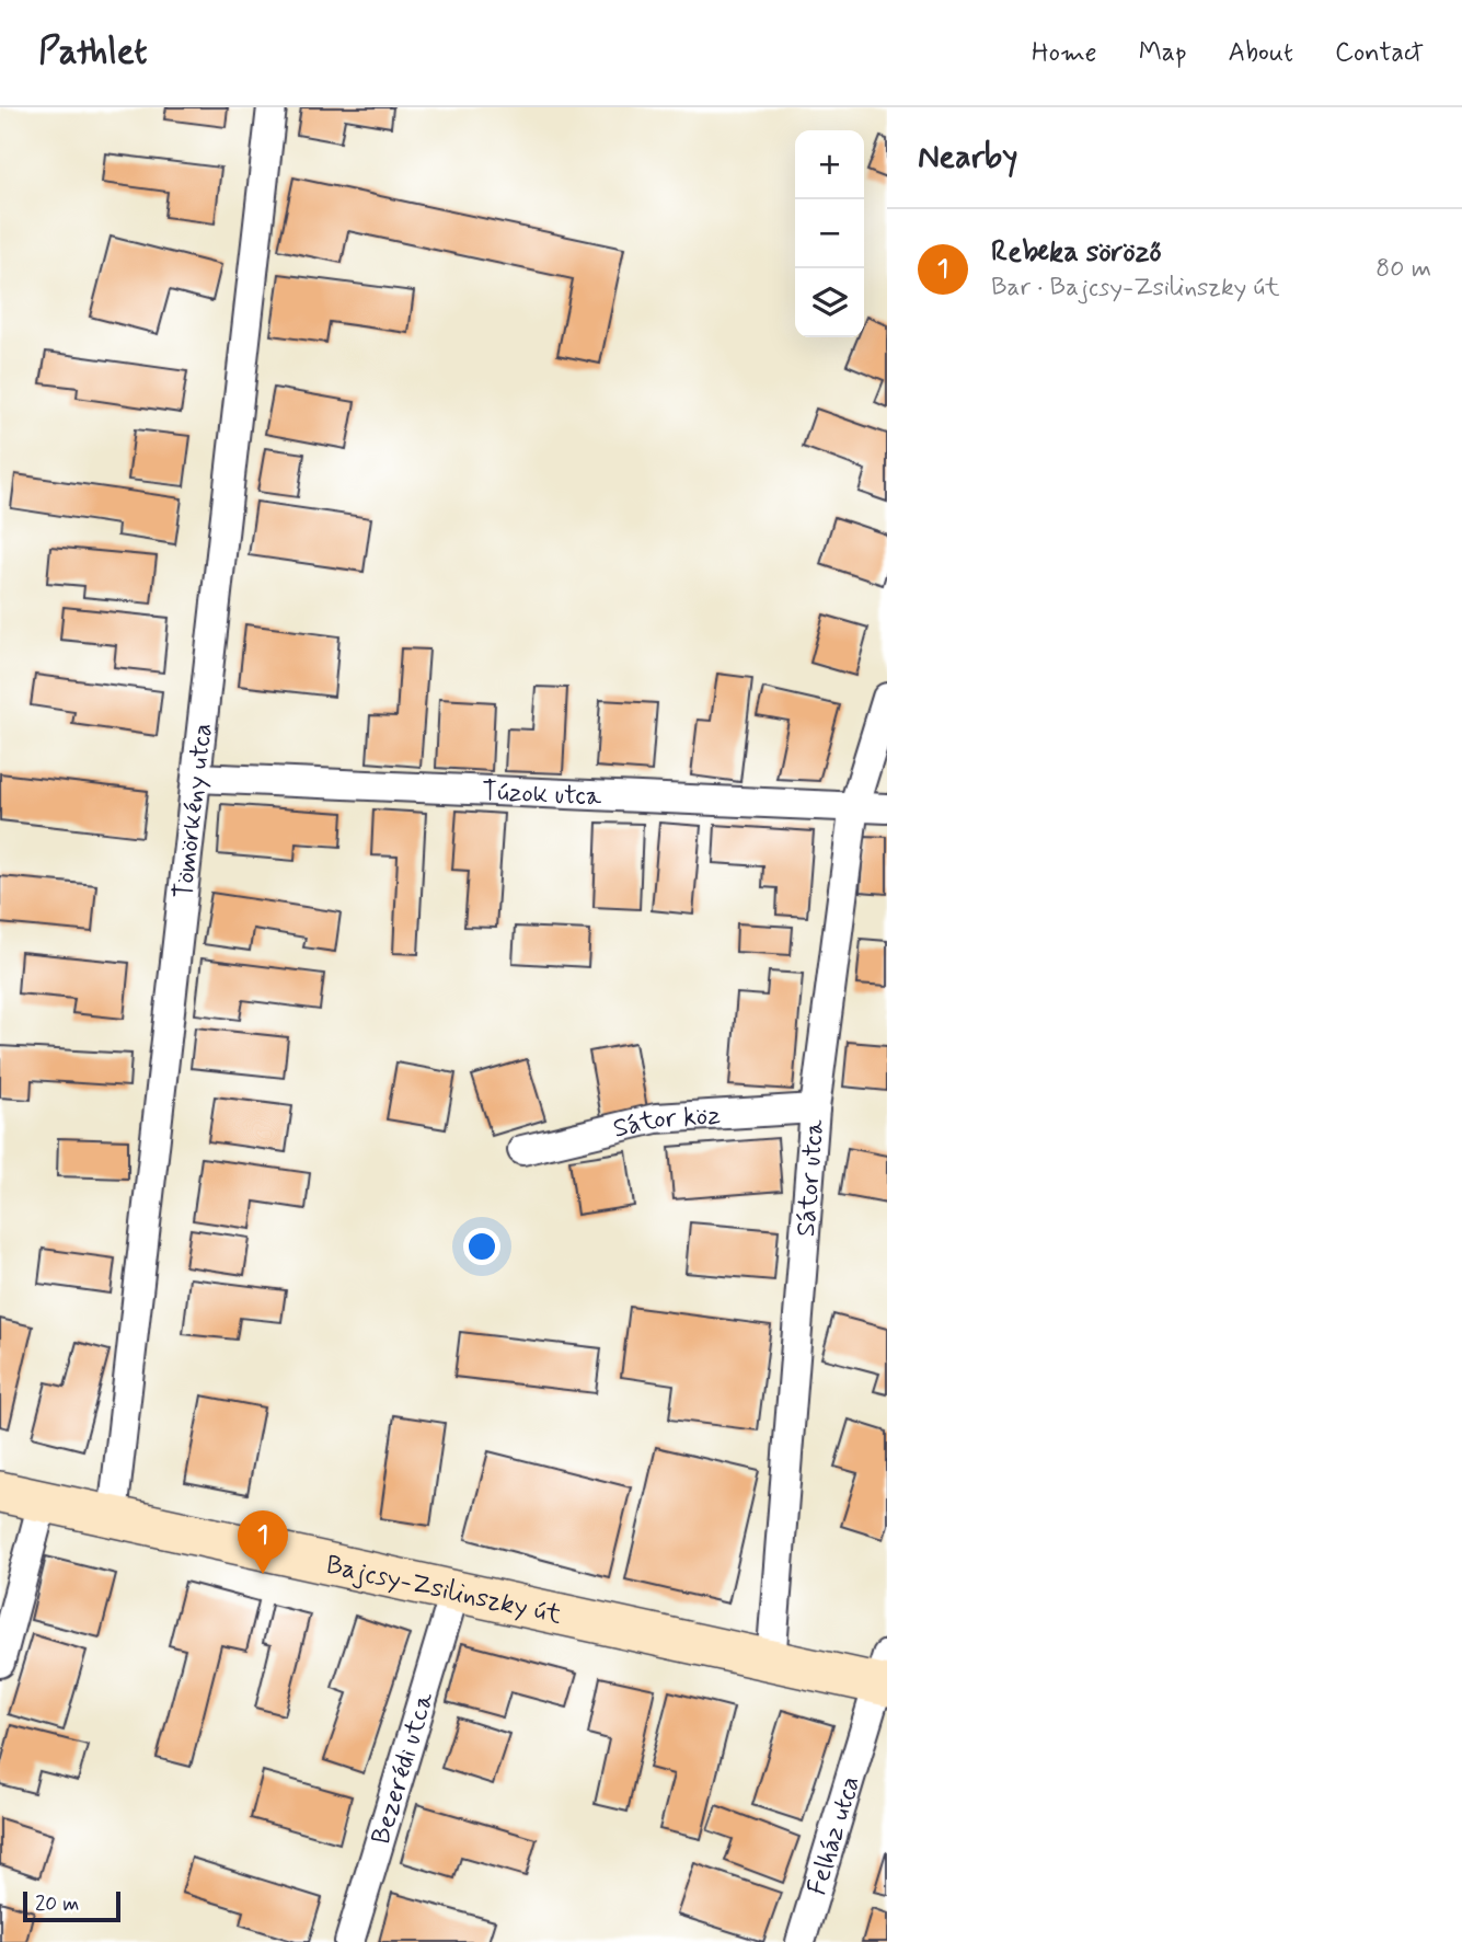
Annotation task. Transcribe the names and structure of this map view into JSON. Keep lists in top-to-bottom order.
{
  "streets": {
    "main road": ["Bajcsy-Zsilinszky út"],
    "street": [
      "Túzok utca",
      "Tömörkény utca",
      "Sátor köz",
      "Sátor utca",
      "Bezerédi utca",
      "Felház utca"
    ]
  },
  "crossings": [
    ["Túzok utca", "Tömörkény utca"],
    ["Túzok utca", "Sátor utca"],
    ["Tömörkény utca", "Bajcsy-Zsilinszky út"],
    ["Sátor köz", "Sátor utca"],
    ["Sátor utca", "Bajcsy-Zsilinszky út"],
    ["Bajcsy-Zsilinszky út", "Bezerédi utca"],
    ["Bajcsy-Zsilinszky út", "Felház utca"]
  ],
  "scale_bar": "20 m",
  "page": {
    "header": "Pathlet",
    "nav": [
      "Home",
      "Map",
      "About",
      "Contact"
    ],
    "heading": "Nearby",
    "map_buttons": ["+", "−"],
    "list": [
      {
        "mark": "1",
        "name": "Rebeka söröző",
        "note": "Bar · Bajcsy-Zsilinszky út",
        "value": "80 m"
      }
    ],
    "pins": "1",
    "scale": "20 m"
  }
}
